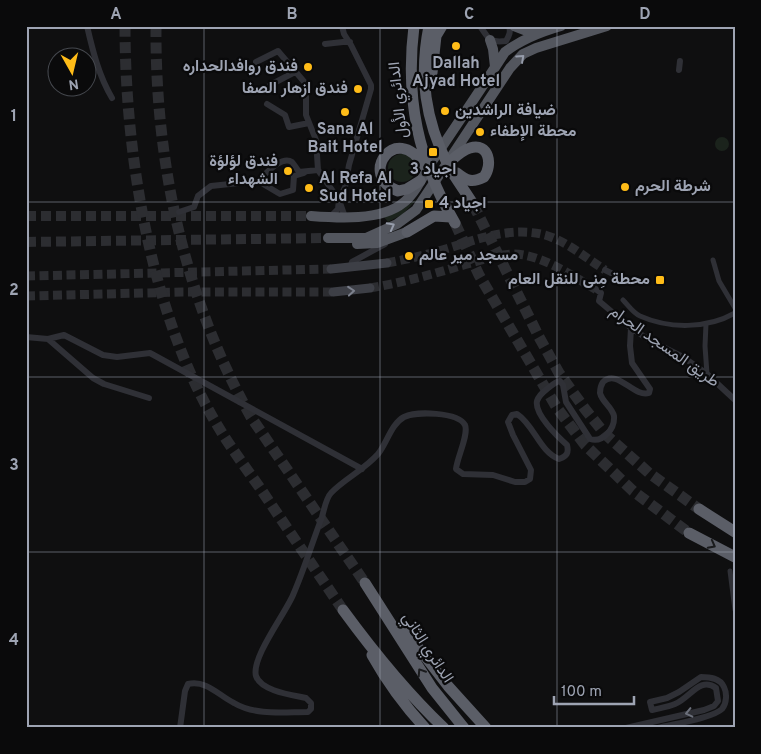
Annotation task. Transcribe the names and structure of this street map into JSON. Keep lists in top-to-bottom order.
{
  "streets": {
    "highway": ["الدائري الأول", "الدائري الثاني"],
    "street": ["طريق المسجد الحرام"]
  },
  "places": {
    "other": [
      "Dallah Ajyad Hotel",
      "فندق روافدالحدارہ",
      "فندق ازهار الصفا",
      "ضيافة الراشدين",
      "Sana Al Bait Hotel",
      "محطة الإطفاء",
      "فندق لؤلؤة الشهداء",
      "شرطة الحرم",
      "Al Refa Al Sud Hotel",
      "مسجد مير عالم"
    ],
    "transit": ["اجياد 3", "اجياد 4", "محطة مِنى للنقل العام"]
  },
  "scale_bar": "100 m",
  "north": "bottom",
  "grid": {
    "columns": [
      "A",
      "B",
      "C",
      "D"
    ],
    "rows": [
      "1",
      "2",
      "3",
      "4"
    ]
  }
}
